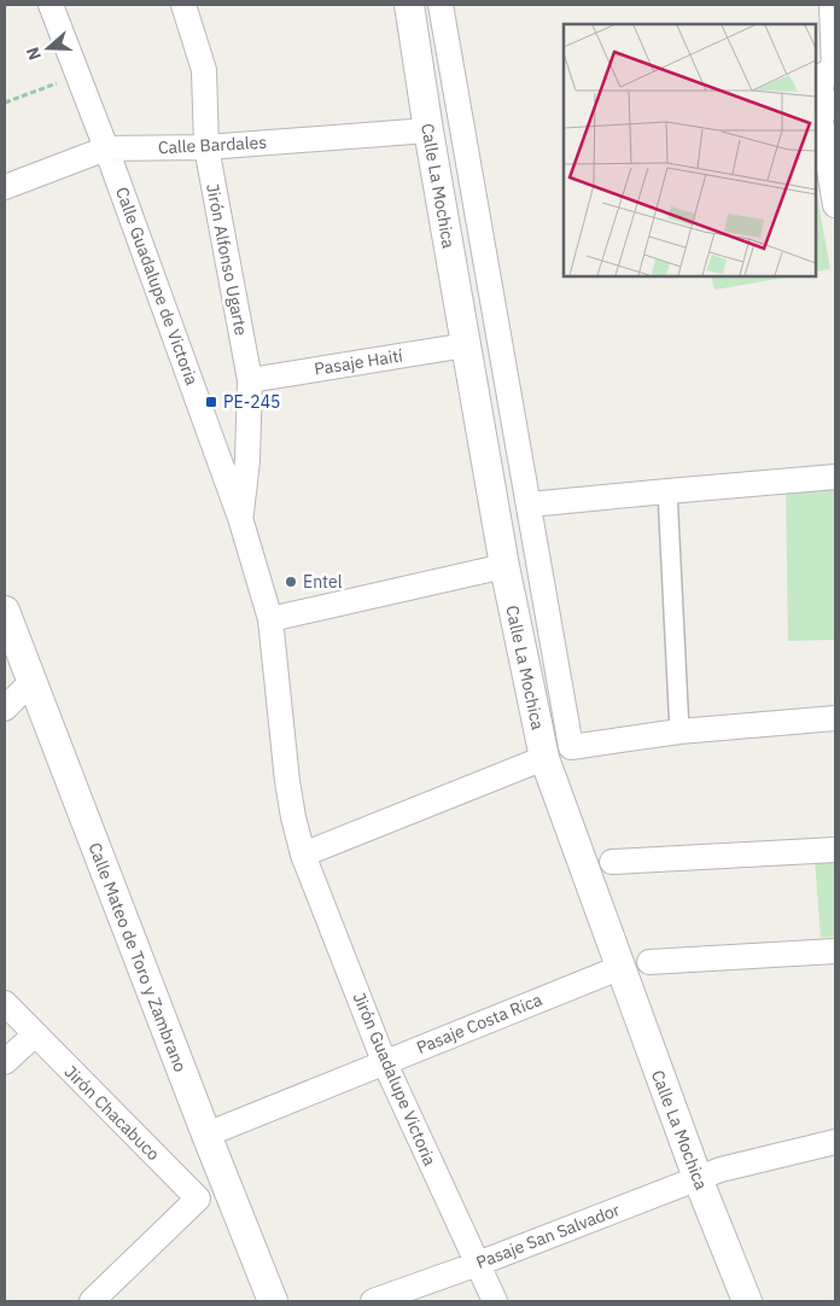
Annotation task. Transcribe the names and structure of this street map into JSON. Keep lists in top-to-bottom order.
{
  "streets": {
    "street": [
      "Calle Bardales",
      "Calle La Mochica",
      "Jirón Alfonso Ugarte",
      "Calle Guadalupe de Victoria",
      "Pasaje Haití",
      "Calle Mateo de Toro y Zambrano",
      "Pasaje Costa Rica",
      "Jirón Guadalupe Victoria",
      "Jirón Chacabuco",
      "Pasaje San Salvador"
    ]
  },
  "crossings": [
    ["Calle Bardales", "Calle La Mochica"],
    ["Calle Bardales", "Jirón Alfonso Ugarte"],
    ["Calle Bardales", "Calle Guadalupe de Victoria"],
    ["Calle La Mochica", "Pasaje Haití"],
    ["Calle La Mochica", "Pasaje Costa Rica"],
    ["Calle La Mochica", "Pasaje San Salvador"],
    ["Jirón Alfonso Ugarte", "Calle Guadalupe de Victoria"],
    ["Jirón Alfonso Ugarte", "Pasaje Haití"],
    ["Calle Guadalupe de Victoria", "Jirón Guadalupe Victoria"],
    ["Calle Mateo de Toro y Zambrano", "Pasaje Costa Rica"],
    ["Pasaje Costa Rica", "Jirón Guadalupe Victoria"],
    ["Jirón Guadalupe Victoria", "Pasaje San Salvador"]
  ],
  "places": {
    "transit": ["PE-245"],
    "other": ["Entel"]
  },
  "north": "left"
}
